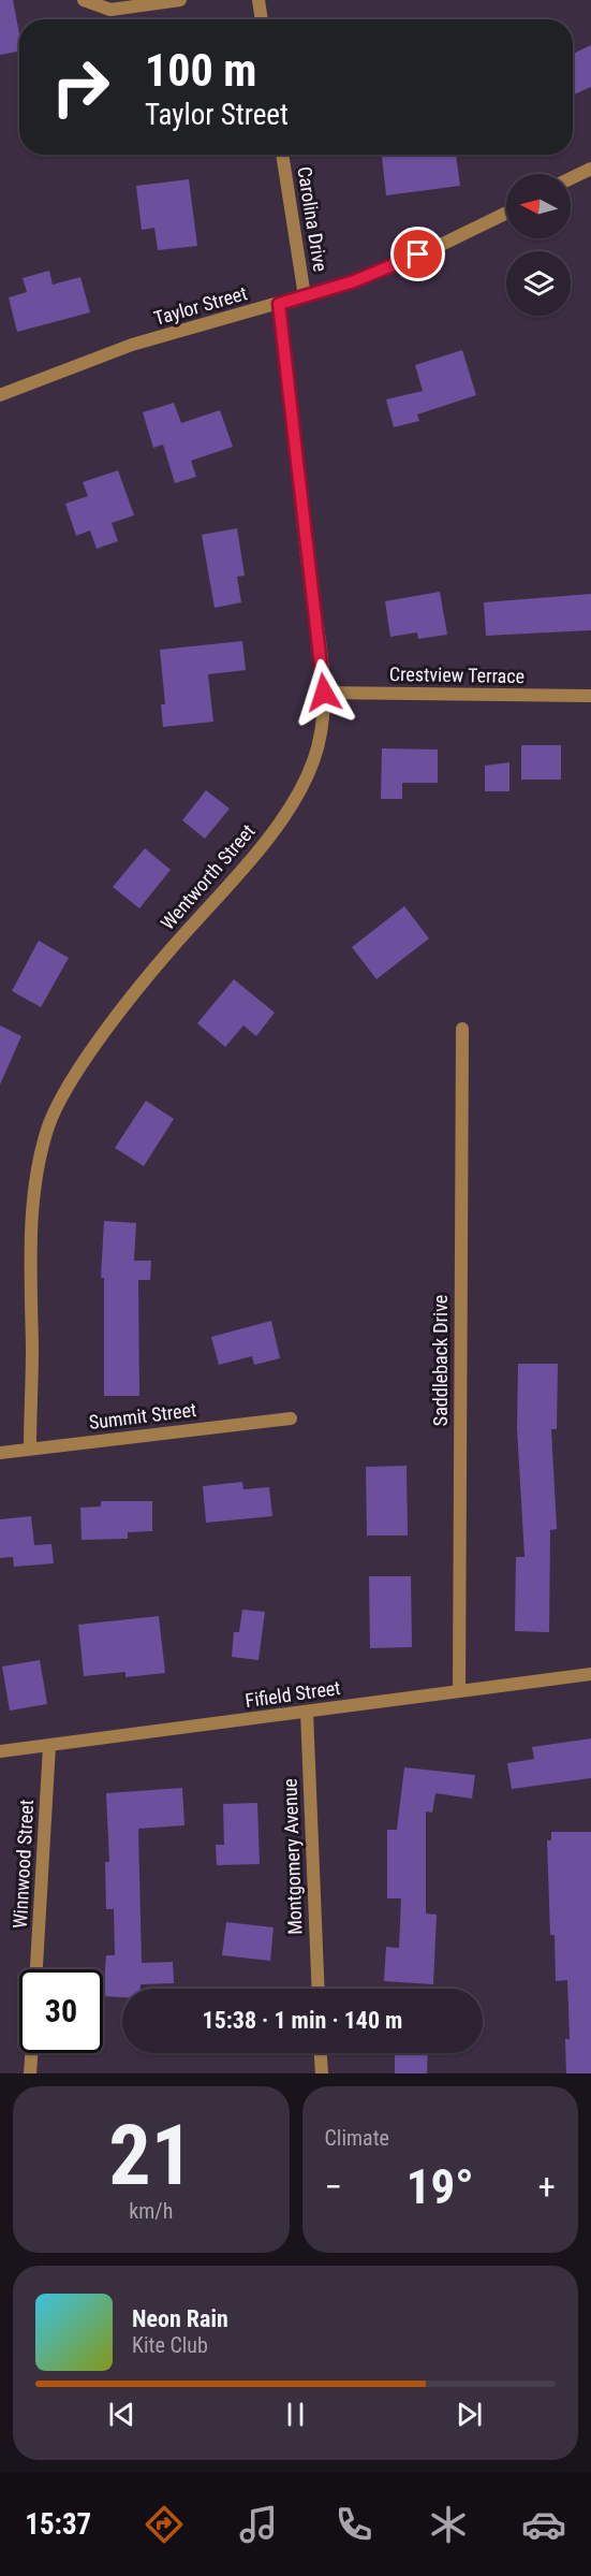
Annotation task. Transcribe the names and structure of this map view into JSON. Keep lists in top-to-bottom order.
{
  "streets": {
    "street": [
      "Carolina Drive",
      "Taylor Street",
      "Crestview Terrace",
      "Wentworth Street",
      "Saddleback Drive",
      "Summit Street",
      "Fifield Street",
      "Montgomery Avenue",
      "Winnwood Street"
    ]
  },
  "crossings": [
    ["Carolina Drive", "Taylor Street"],
    ["Taylor Street", "Wentworth Street"],
    ["Crestview Terrace", "Wentworth Street"],
    ["Wentworth Street", "Summit Street"],
    ["Saddleback Drive", "Fifield Street"],
    ["Fifield Street", "Montgomery Avenue"],
    ["Fifield Street", "Winnwood Street"]
  ],
  "north": "left",
  "page": {
    "turn": ["100 m", "Taylor Street"],
    "limit": "30",
    "trip": "15:38 · 1 min · 140 m",
    "tile": [
      ["21", "km/h"],
      "Climate"
    ],
    "heat": ["−", "19°", "+"],
    "song": ["Neon Rain", "Kite Club"],
    "tabs": "15:37"
  }
}
